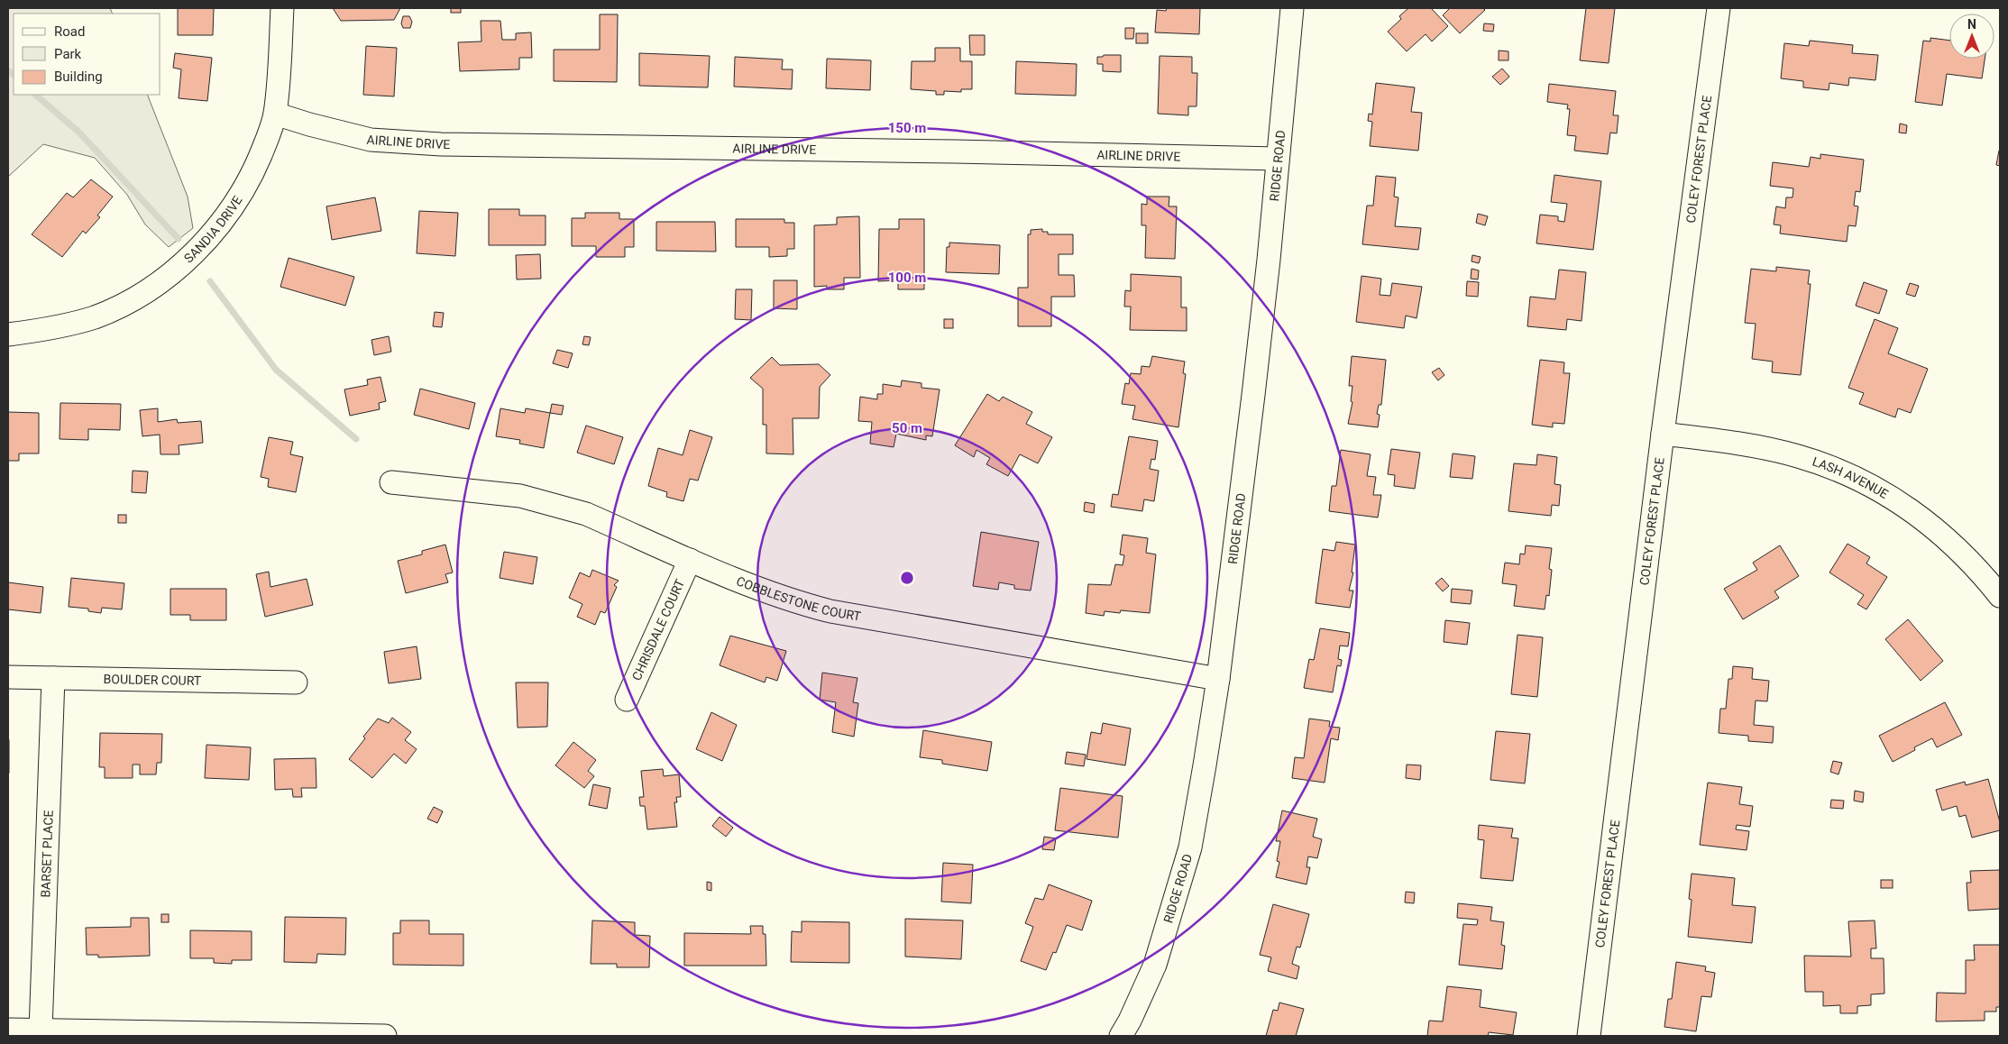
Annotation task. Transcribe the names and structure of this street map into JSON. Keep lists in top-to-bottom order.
{
  "streets": {
    "street": [
      "AIRLINE DRIVE",
      "COLEY FOREST PLACE",
      "RIDGE ROAD",
      "SANDIA DRIVE",
      "LASH AVENUE",
      "COBBLESTONE COURT",
      "CHRISDALE COURT",
      "BOULDER COURT",
      "BARSET PLACE"
    ]
  },
  "crossings": [
    ["AIRLINE DRIVE", "RIDGE ROAD"],
    ["AIRLINE DRIVE", "SANDIA DRIVE"],
    ["COLEY FOREST PLACE", "LASH AVENUE"],
    ["RIDGE ROAD", "COBBLESTONE COURT"],
    ["COBBLESTONE COURT", "CHRISDALE COURT"],
    ["BOULDER COURT", "BARSET PLACE"]
  ],
  "legend": ["Road", "Park", "Building"],
  "north": "top",
  "rings": ["150 m", "100 m", "50 m"]
}
